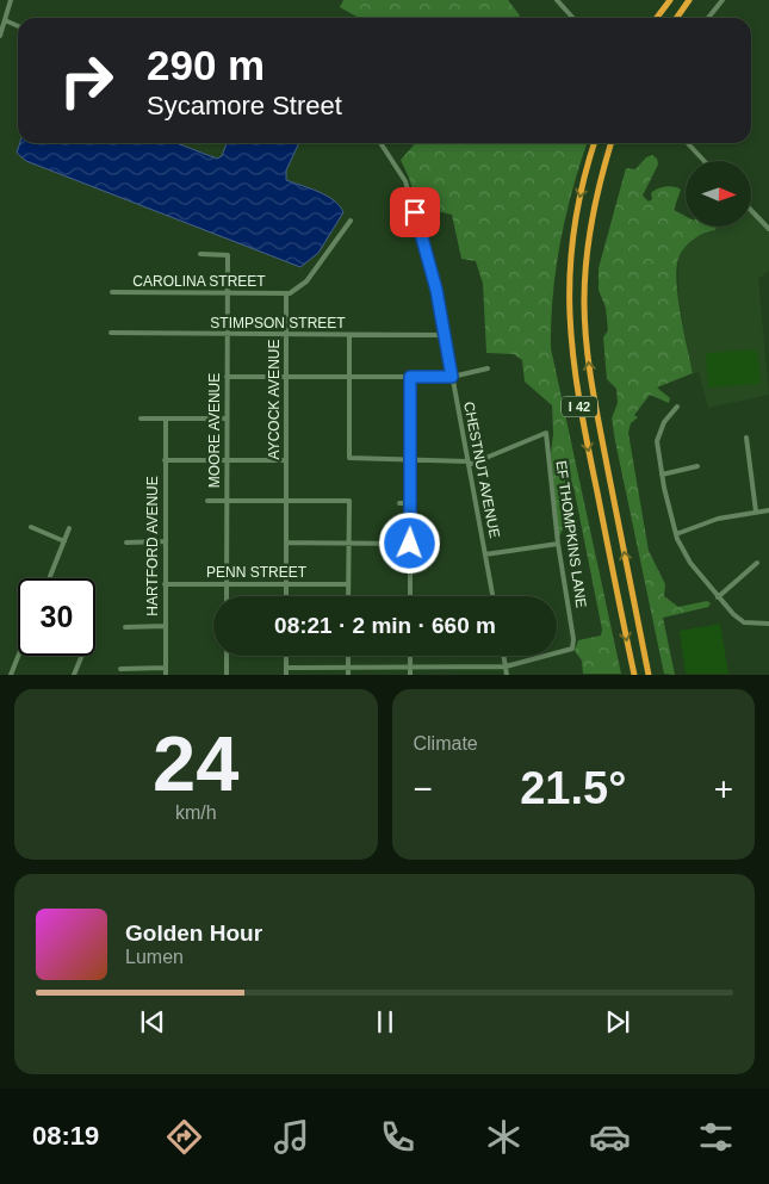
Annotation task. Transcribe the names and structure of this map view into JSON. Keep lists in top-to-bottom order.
{
  "streets": {
    "highway": ["I 42"],
    "street": [
      "CAROLINA STREET",
      "STIMPSON STREET",
      "AYCOCK AVENUE",
      "MOORE AVENUE",
      "CHESTNUT AVENUE",
      "EF THOMPKINS LANE",
      "HARTFORD AVENUE",
      "PENN STREET"
    ]
  },
  "crossings": [
    ["CAROLINA STREET", "AYCOCK AVENUE"],
    ["CAROLINA STREET", "MOORE AVENUE"],
    ["STIMPSON STREET", "AYCOCK AVENUE"],
    ["STIMPSON STREET", "MOORE AVENUE"],
    ["STIMPSON STREET", "CHESTNUT AVENUE"],
    ["AYCOCK AVENUE", "PENN STREET"],
    ["MOORE AVENUE", "PENN STREET"],
    ["CHESTNUT AVENUE", "EF THOMPKINS LANE"],
    ["HARTFORD AVENUE", "PENN STREET"]
  ],
  "north": "right",
  "page": {
    "turn": ["290 m", "Sycamore Street"],
    "limit": "30",
    "trip": "08:21 · 2 min · 660 m",
    "tile": [
      ["24", "km/h"],
      "Climate"
    ],
    "heat": ["−", "21.5°", "+"],
    "song": ["Golden Hour", "Lumen"],
    "tabs": "08:19"
  }
}
